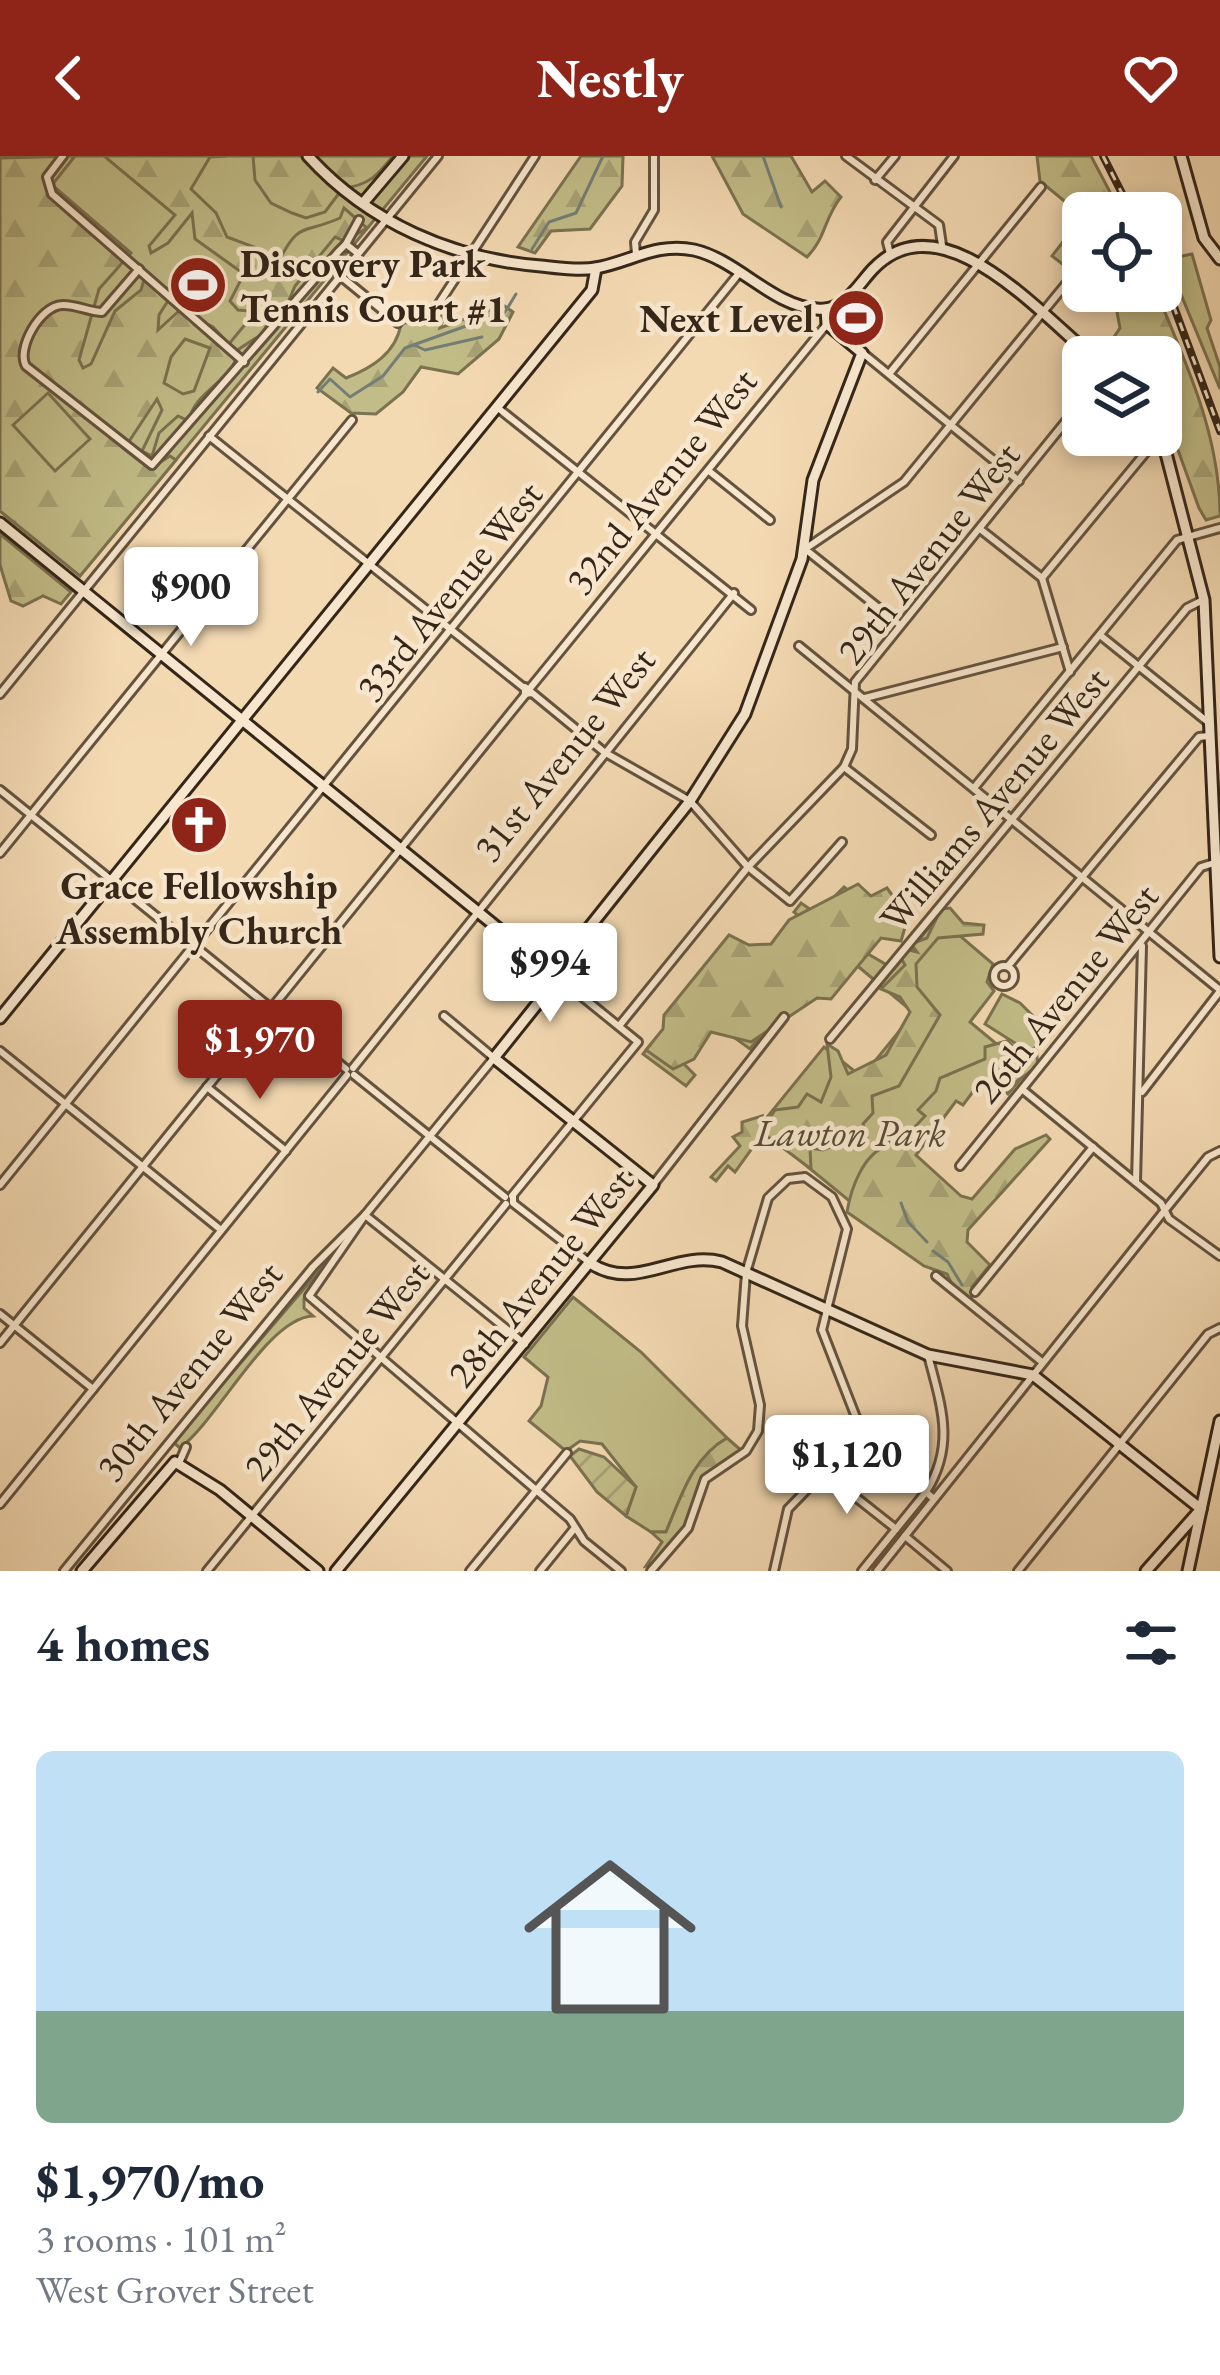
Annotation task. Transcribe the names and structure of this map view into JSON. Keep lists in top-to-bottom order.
{
  "streets": {
    "street": [
      "32nd Avenue West",
      "29th Avenue West",
      "33rd Avenue West",
      "31st Avenue West",
      "Williams Avenue West",
      "26th Avenue West",
      "28th Avenue West",
      "30th Avenue West"
    ]
  },
  "crossings": [
    ["29th Avenue West", "30th Avenue West"]
  ],
  "parks": ["Lawton Park"],
  "places": {
    "sports": ["Discovery Park Tennis Court #1", "Next Level"],
    "church": ["Grace Fellowship Assembly Church"]
  },
  "page": {
    "header": "Nestly",
    "price": [
      "$900",
      "$994",
      "$1,970",
      "$1,120"
    ],
    "heading": "4 homes",
    "list": [
      {
        "name": "$1,970/mo",
        "note": "3 rooms · 101 m² · West Grover Street"
      }
    ]
  }
}
